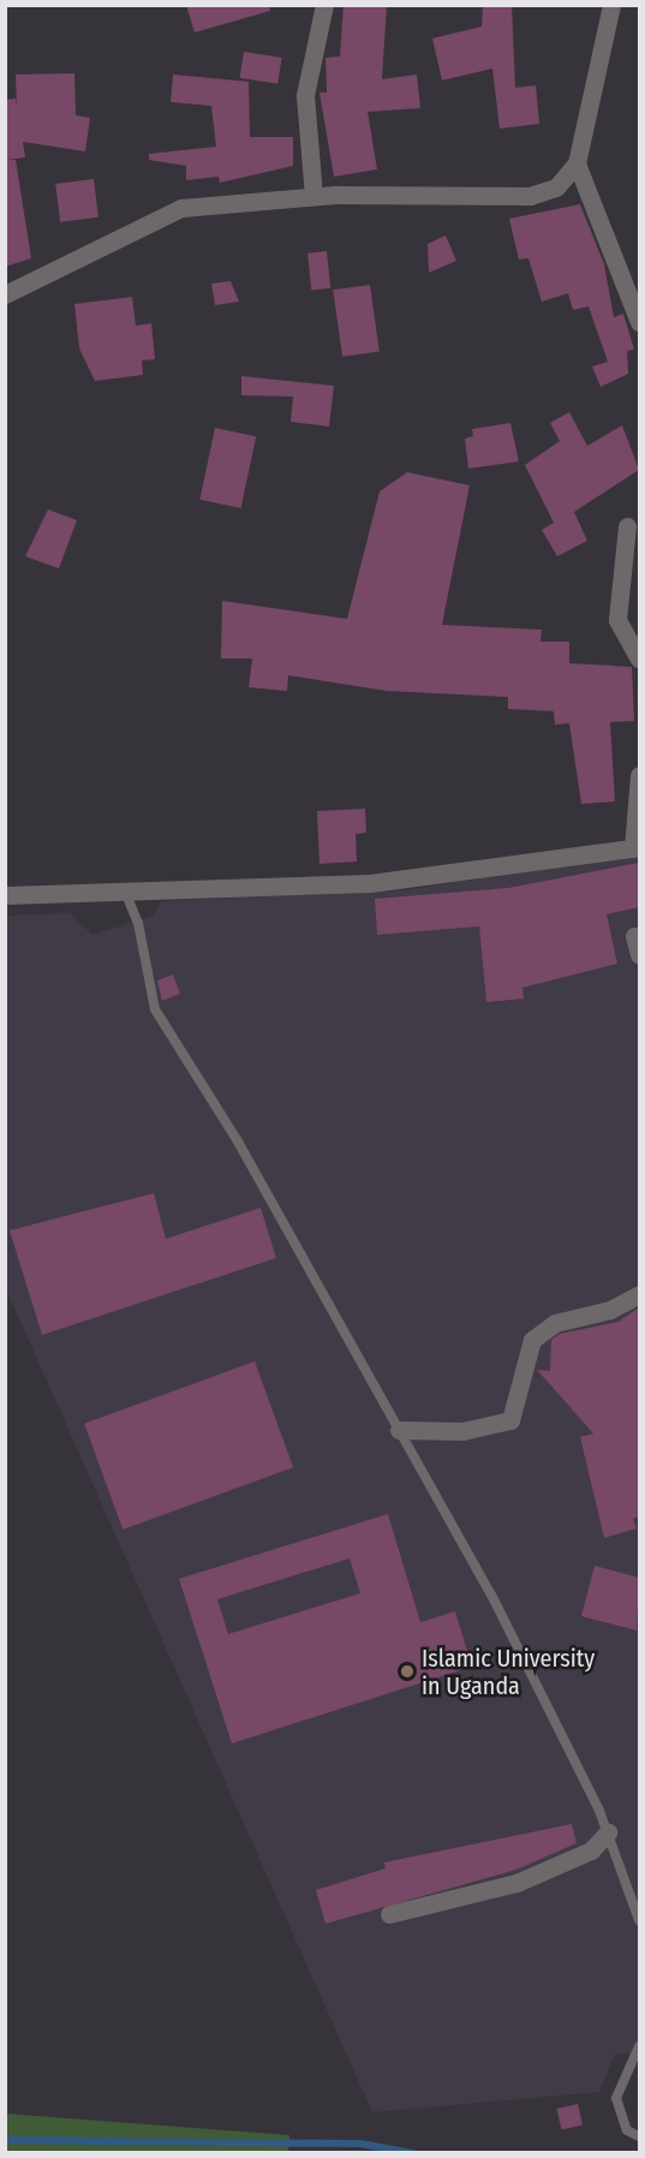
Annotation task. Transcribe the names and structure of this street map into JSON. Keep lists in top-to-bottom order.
{
  "places": ["Islamic University in Uganda"]
}
